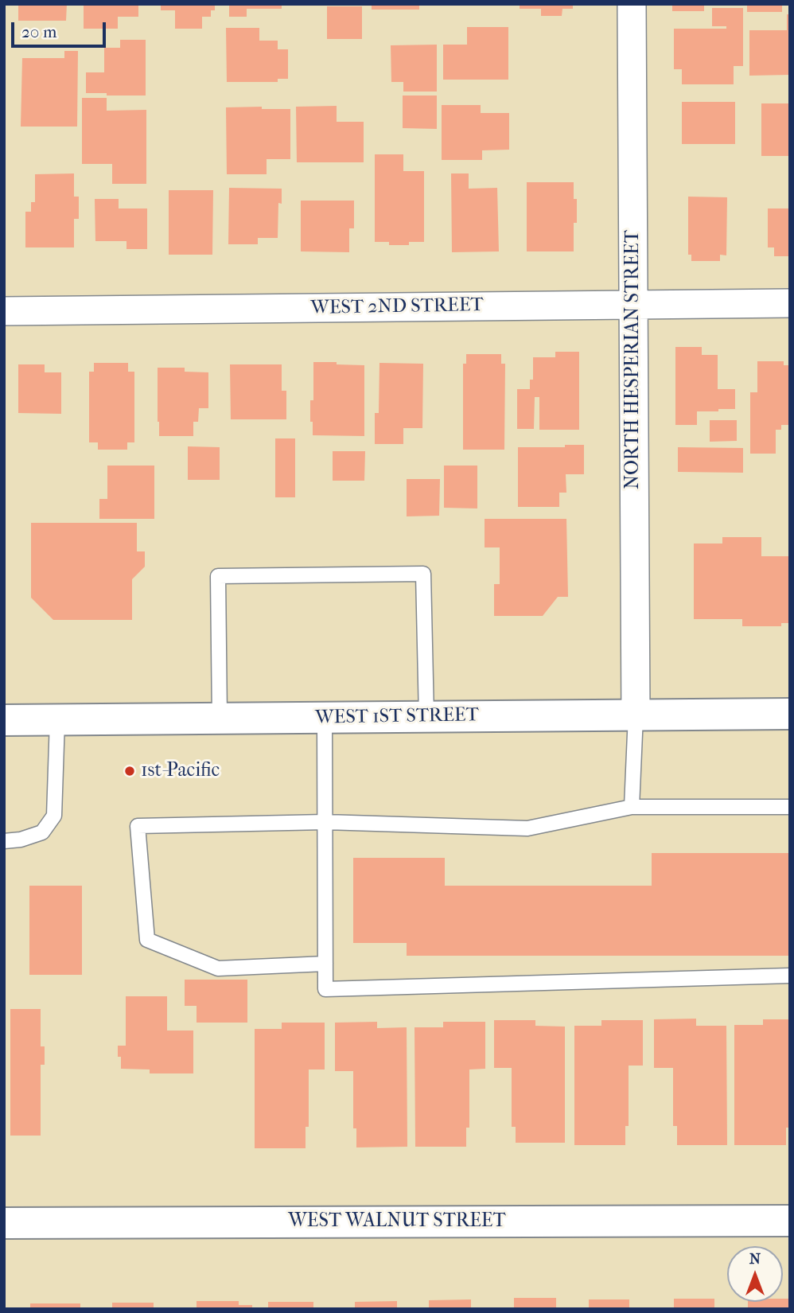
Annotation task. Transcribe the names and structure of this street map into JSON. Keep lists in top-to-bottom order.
{
  "streets": {
    "main road": ["WEST 1ST STREET", "WEST WALNUT STREET"],
    "street": ["WEST 2ND STREET", "NORTH HESPERIAN STREET"]
  },
  "crossings": [
    ["WEST 2ND STREET", "NORTH HESPERIAN STREET"],
    ["NORTH HESPERIAN STREET", "WEST 1ST STREET"]
  ],
  "places": ["1st-Pacific"],
  "scale_bar": "20 m",
  "north": "top"
}
